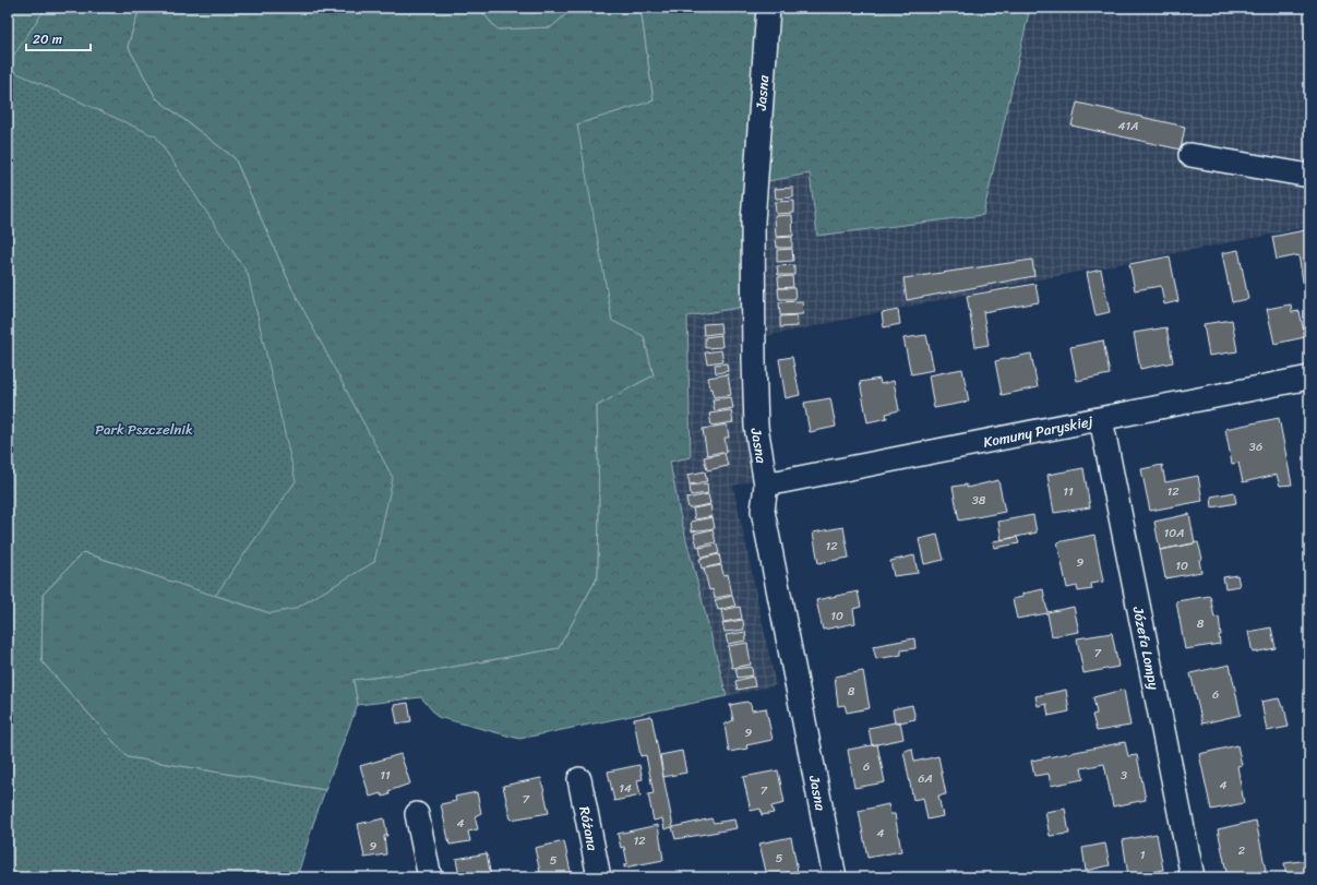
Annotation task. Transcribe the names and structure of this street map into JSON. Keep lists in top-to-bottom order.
{
  "streets": {
    "street": [
      "Jasna",
      "Komuny Paryskiej",
      "Józefa Lompy",
      "Różana"
    ]
  },
  "crossings": [
    ["Jasna", "Komuny Paryskiej"],
    ["Komuny Paryskiej", "Józefa Lompy"]
  ],
  "parks": ["Park Pszczelnik"],
  "house_numbers": [
    "41A",
    "36",
    "11",
    "12",
    "38",
    "10A",
    "12",
    "9",
    "10",
    "10",
    "8",
    "7",
    "8",
    "6",
    "9",
    "6",
    "11",
    "3",
    "6A",
    "4",
    "14",
    "7",
    "7",
    "4",
    "4",
    "12",
    "9",
    "2",
    "1",
    "5",
    "5"
  ],
  "scale_bar": "20 m"
}
